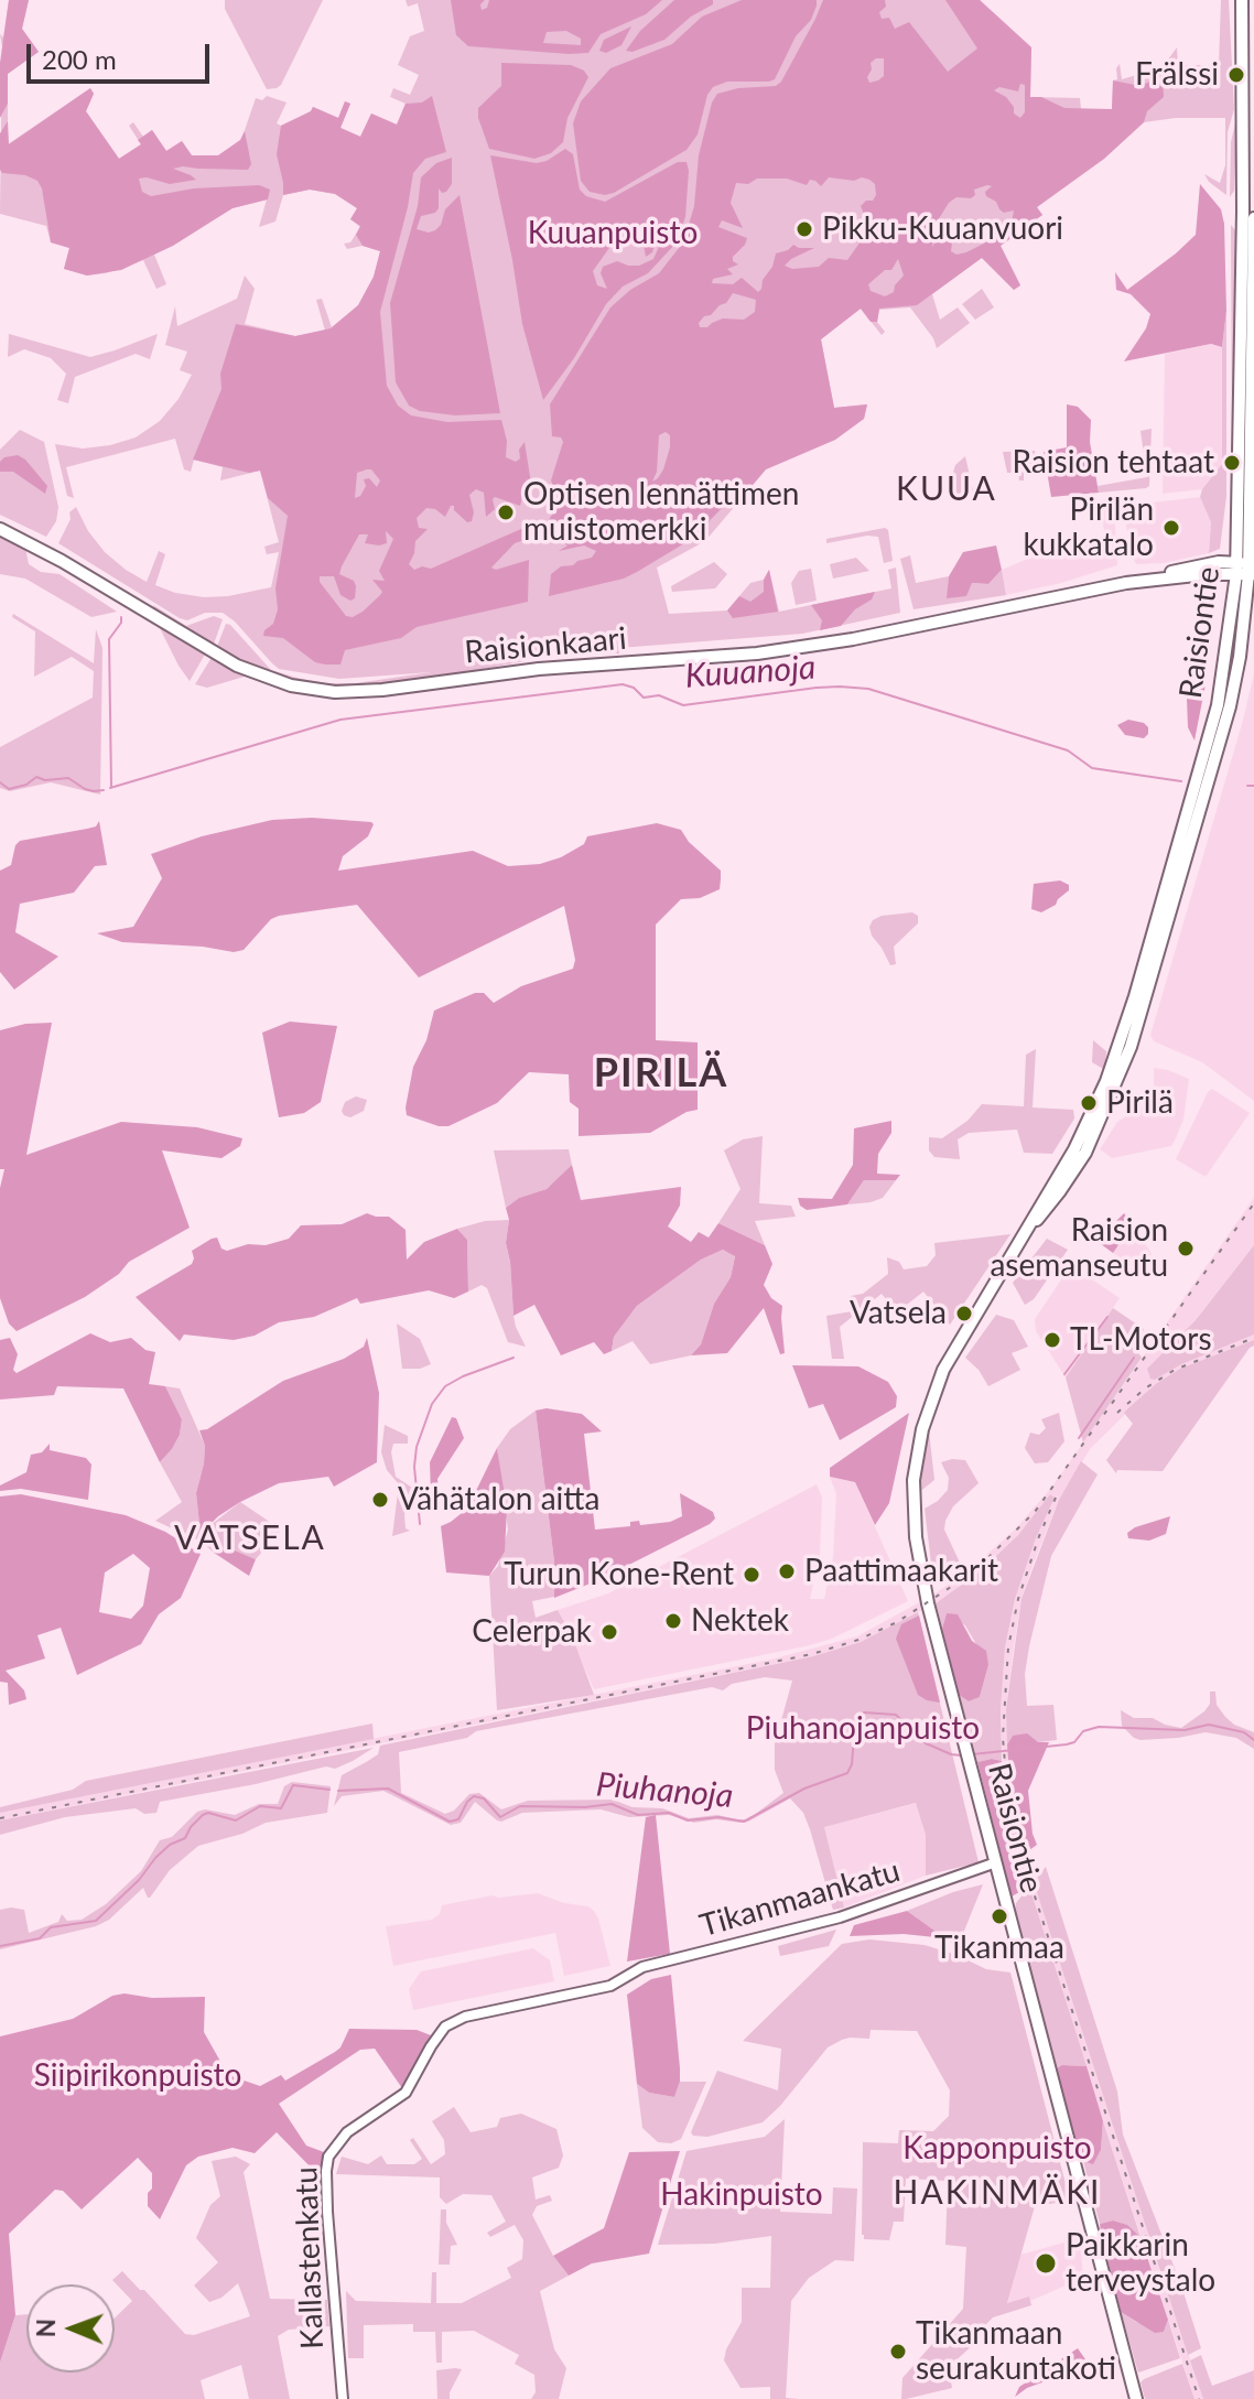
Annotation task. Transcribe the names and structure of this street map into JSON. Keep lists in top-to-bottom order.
{
  "streets": {
    "main road": ["Raisiontie", "Raisionkaari"],
    "street": ["Tikanmaankatu", "Kallastenkatu"]
  },
  "crossings": [
    ["Raisiontie", "Raisionkaari"],
    ["Raisiontie", "Tikanmaankatu"],
    ["Tikanmaankatu", "Kallastenkatu"]
  ],
  "districts": [
    "KUUA",
    "PIRILÄ",
    "VATSELA",
    "HAKINMÄKI"
  ],
  "water": ["Kuuanoja", "Piuhanoja"],
  "parks": [
    "Kuuanpuisto",
    "Piuhanojanpuisto",
    "Siipirikonpuisto",
    "Kapponpuisto",
    "Hakinpuisto"
  ],
  "places": [
    "Frälssi",
    "Pikku-Kuuanvuori",
    "Raision tehtaat",
    "Optisen lennättimen muistomerkki",
    "Pirilän kukkatalo",
    "Pirilä",
    "Raision asemanseutu",
    "Vatsela",
    "TL-Motors",
    "Vähätalon aitta",
    "Paattimaakarit",
    "Turun Kone-Rent",
    "Nektek",
    "Celerpak",
    "Tikanmaa",
    "Paikkarin terveystalo",
    "Tikanmaan seurakuntakoti"
  ],
  "scale_bar": "200 m",
  "north": "left"
}
